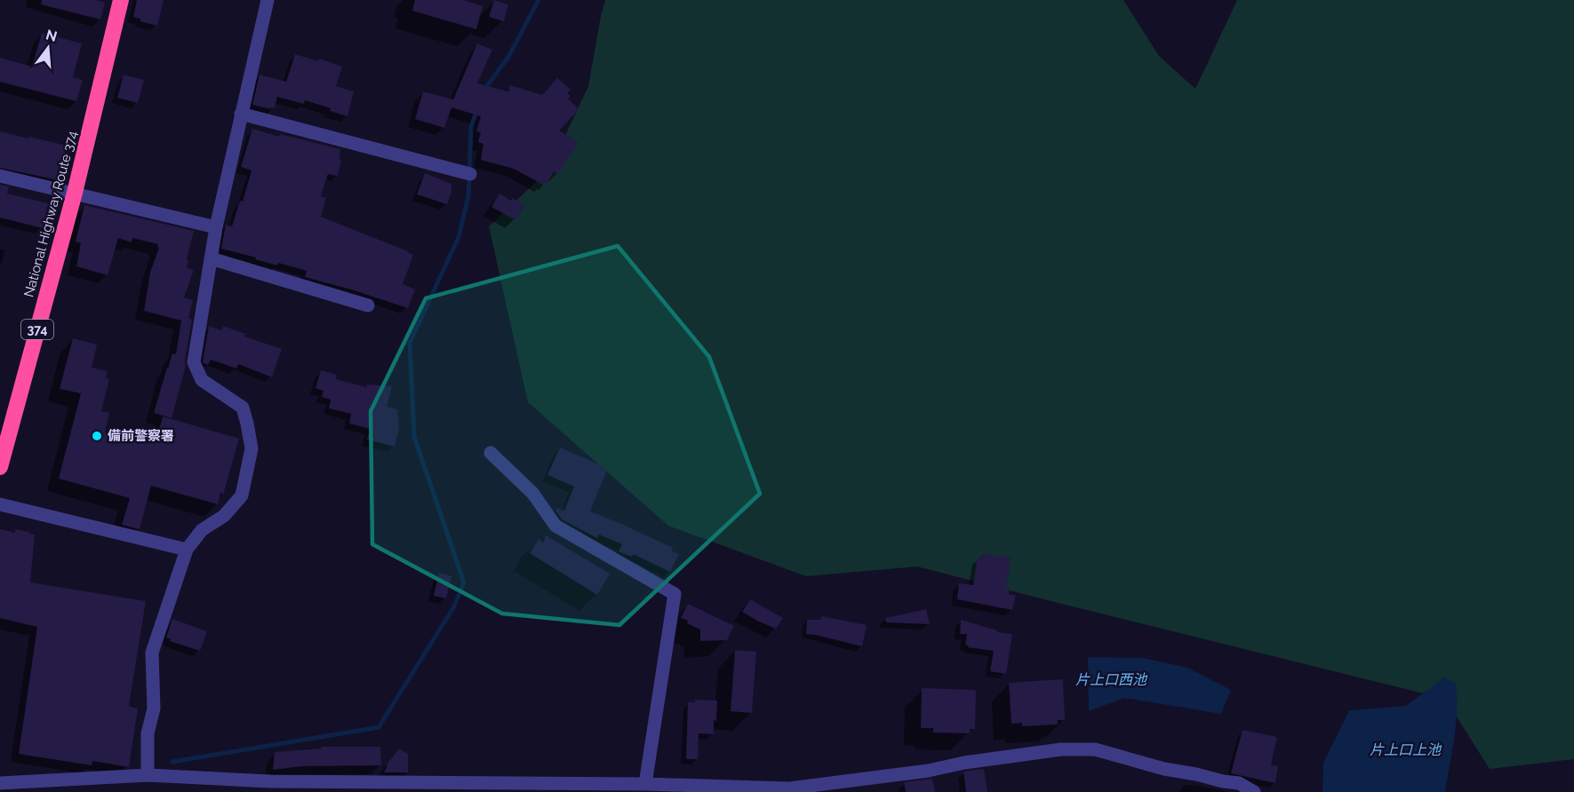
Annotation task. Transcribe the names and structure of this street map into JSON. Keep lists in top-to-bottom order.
{
  "streets": {
    "highway": ["National Highway Route 374", "374"]
  },
  "water": ["片上口西池", "片上口上池"],
  "places": ["備前警察署"],
  "north": "top"
}
